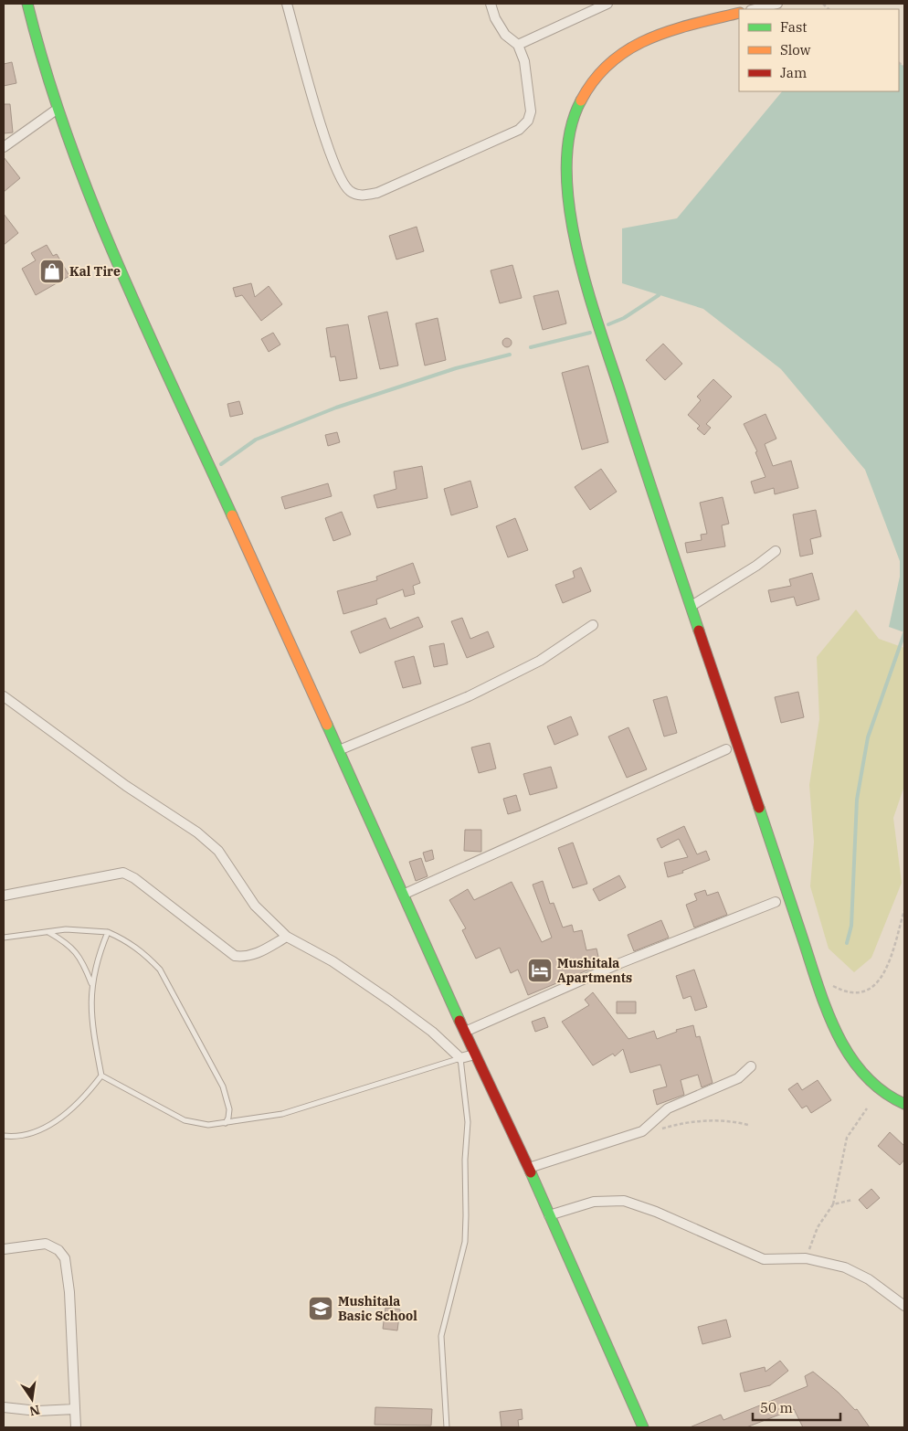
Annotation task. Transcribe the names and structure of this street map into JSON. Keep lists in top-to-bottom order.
{
  "places": {
    "shop": ["Kal Tire"],
    "hotel": ["Mushitala Apartments"],
    "school or university": ["Mushitala Basic School"]
  },
  "legend": ["Fast", "Slow", "Jam"],
  "scale_bar": "50 m",
  "north": "bottom"
}
